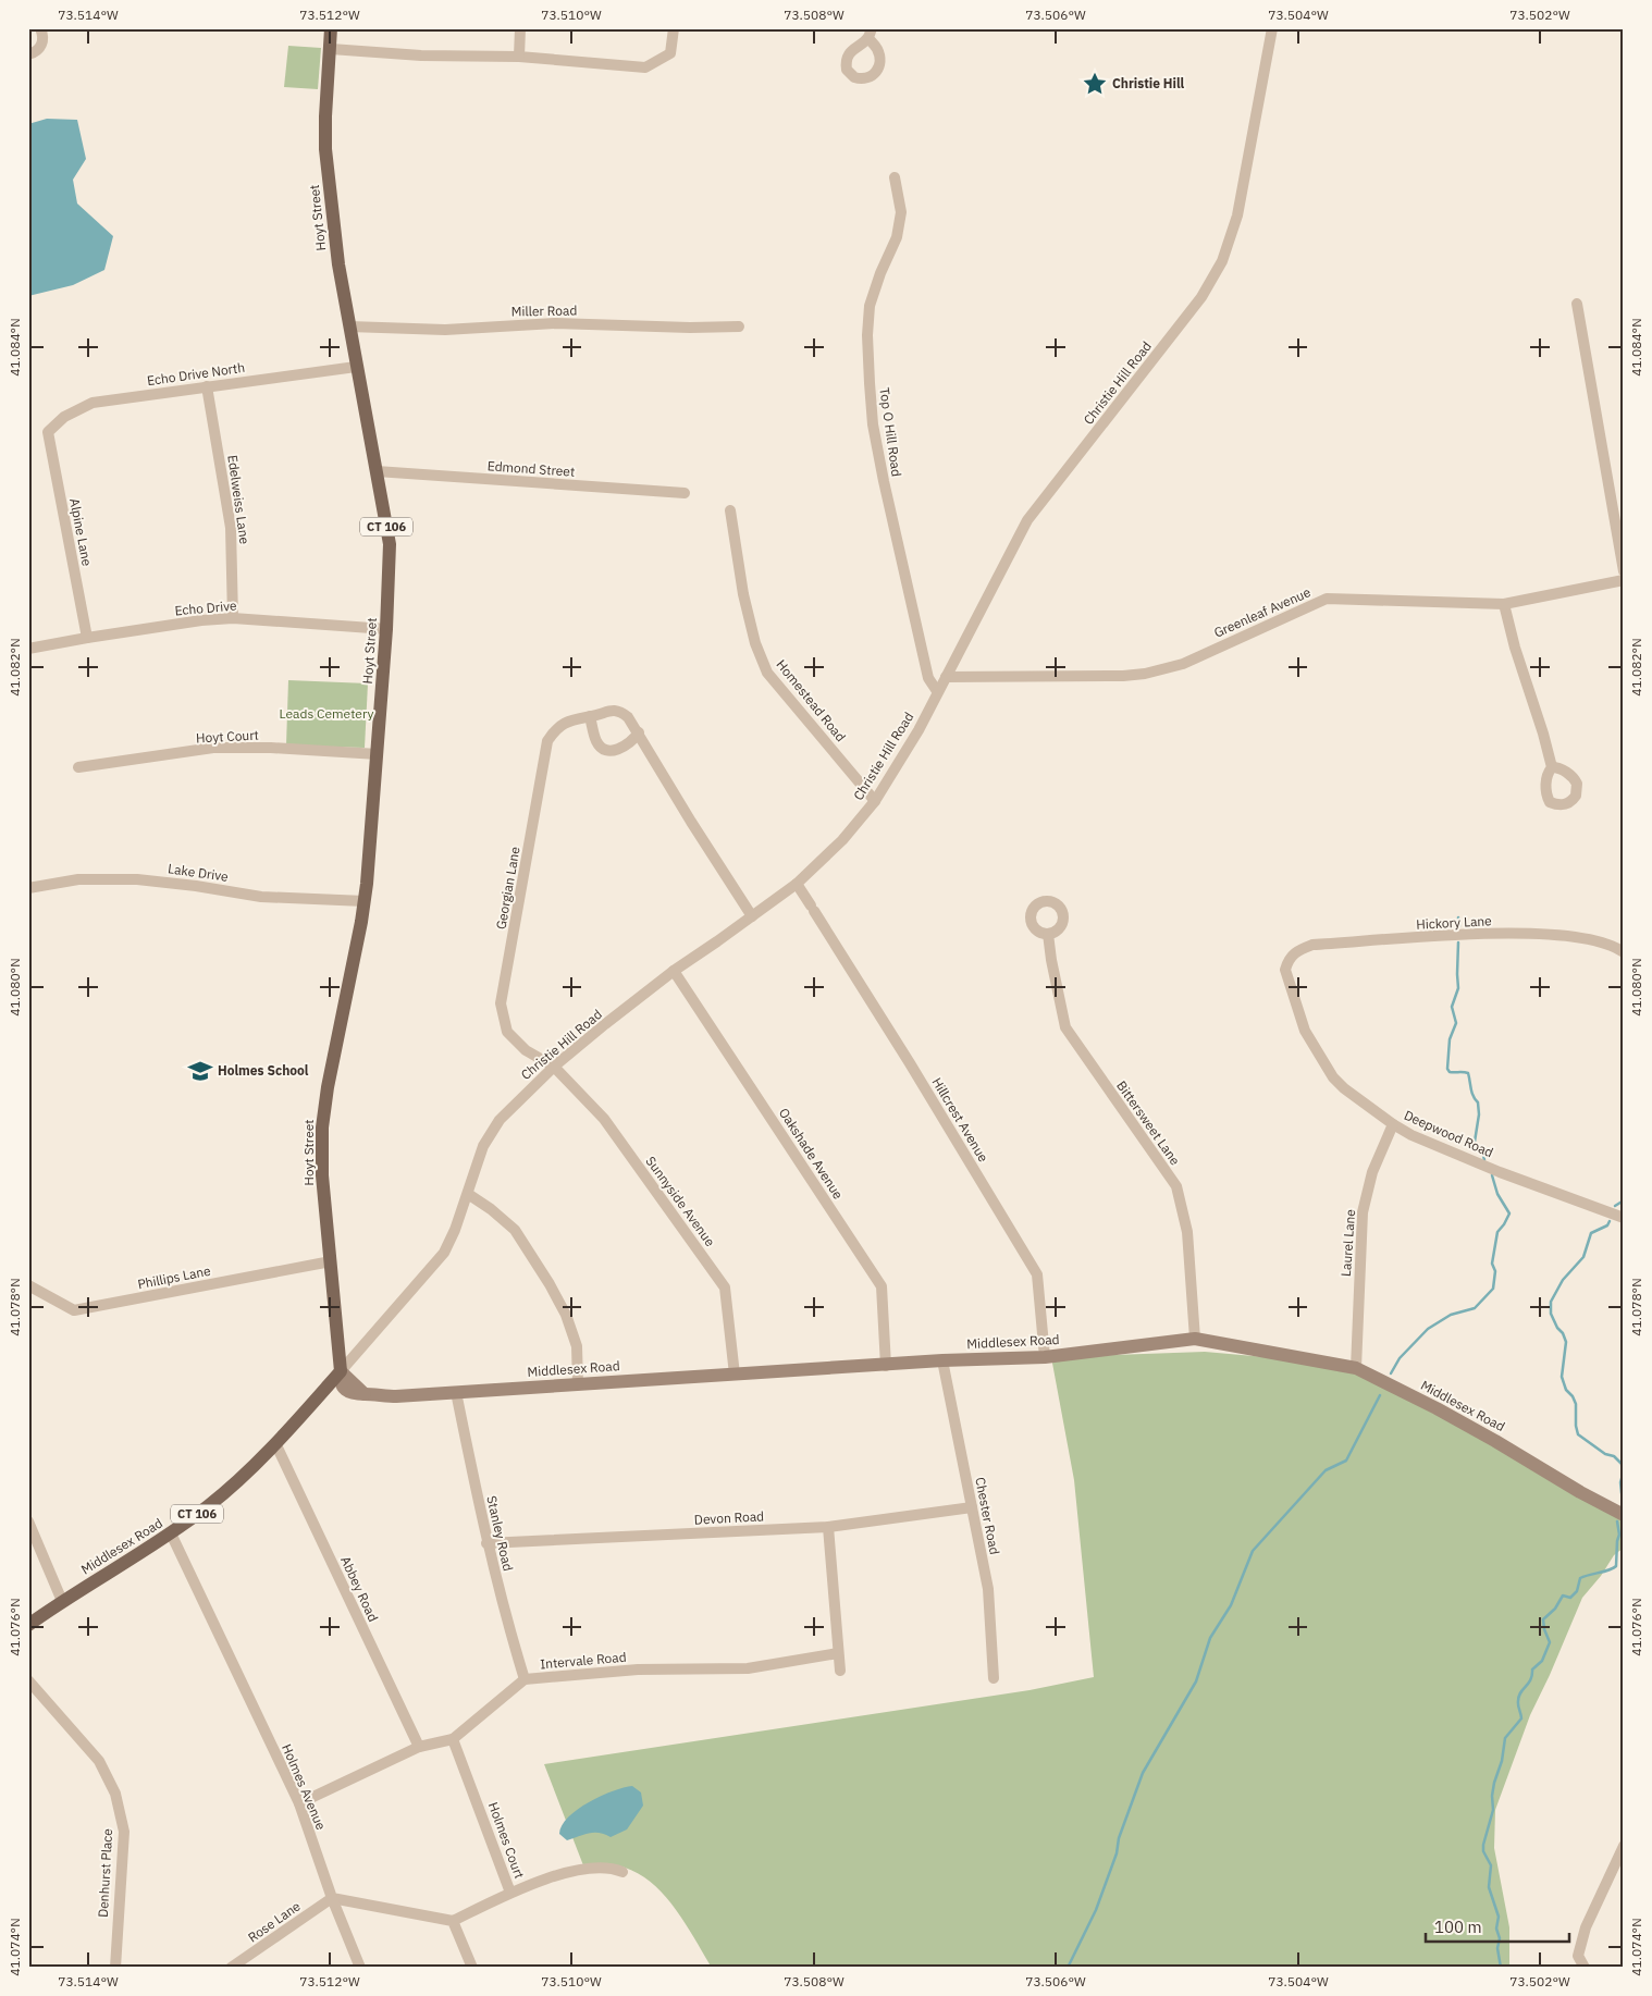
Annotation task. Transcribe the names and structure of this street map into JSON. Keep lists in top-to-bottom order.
{
  "streets": {
    "main road": ["Hoyt Street", "CT 106", "Middlesex Road"],
    "street": [
      "Miller Road",
      "Echo Drive North",
      "Christie Hill Road",
      "Top O Hill Road",
      "Edmond Street",
      "Edelweiss Lane",
      "Alpine Lane",
      "Echo Drive",
      "Greenleaf Avenue",
      "Homestead Road",
      "Hoyt Court",
      "Lake Drive",
      "Georgian Lane",
      "Hickory Lane",
      "Hillcrest Avenue",
      "Bittersweet Lane",
      "Deepwood Road",
      "Oakshade Avenue",
      "Sunnyside Avenue",
      "Laurel Lane",
      "Phillips Lane",
      "Chester Road",
      "Devon Road",
      "Stanley Road",
      "Abbey Road",
      "Intervale Road",
      "Holmes Avenue",
      "Holmes Court",
      "Denhurst Place",
      "Rose Lane"
    ]
  },
  "crossings": [
    ["Hoyt Street", "Miller Road"],
    ["Hoyt Street", "Echo Drive North"],
    ["Hoyt Street", "Christie Hill Road"],
    ["Hoyt Street", "Edmond Street"],
    ["Hoyt Street", "Echo Drive"],
    ["Hoyt Street", "Hoyt Court"],
    ["Hoyt Street", "Lake Drive"],
    ["Hoyt Street", "Phillips Lane"],
    ["Hoyt Street", "Middlesex Road"],
    ["Echo Drive North", "Edelweiss Lane"],
    ["Echo Drive North", "Alpine Lane"],
    ["Christie Hill Road", "Top O Hill Road"],
    ["Christie Hill Road", "Greenleaf Avenue"],
    ["Christie Hill Road", "Homestead Road"],
    ["Christie Hill Road", "Georgian Lane"],
    ["Christie Hill Road", "Hillcrest Avenue"],
    ["Christie Hill Road", "Oakshade Avenue"],
    ["Christie Hill Road", "Sunnyside Avenue"],
    ["Christie Hill Road", "Middlesex Road"],
    ["Edelweiss Lane", "Echo Drive"],
    ["Alpine Lane", "Echo Drive"],
    ["Georgian Lane", "Sunnyside Avenue"],
    ["Hickory Lane", "Deepwood Road"],
    ["Hillcrest Avenue", "Middlesex Road"],
    ["Bittersweet Lane", "Middlesex Road"],
    ["Deepwood Road", "Laurel Lane"],
    ["Oakshade Avenue", "Middlesex Road"],
    ["Sunnyside Avenue", "Middlesex Road"],
    ["Laurel Lane", "Middlesex Road"],
    ["Middlesex Road", "Chester Road"],
    ["Middlesex Road", "Stanley Road"],
    ["Middlesex Road", "Abbey Road"],
    ["Middlesex Road", "Holmes Avenue"],
    ["Chester Road", "Devon Road"],
    ["Devon Road", "Stanley Road"],
    ["Stanley Road", "Intervale Road"],
    ["Abbey Road", "Intervale Road"],
    ["Intervale Road", "Holmes Avenue"],
    ["Intervale Road", "Holmes Court"],
    ["Holmes Avenue", "Rose Lane"]
  ],
  "parks": ["Leads Cemetery"],
  "places": {
    "place": ["Christie Hill"],
    "school or university": ["Holmes School"]
  },
  "scale_bar": "100 m",
  "coordinates": [
    "73.514°W",
    "73.512°W",
    "73.510°W",
    "73.508°W",
    "73.506°W",
    "73.504°W",
    "73.502°W",
    "41.084°N",
    "41.082°N",
    "41.080°N",
    "41.078°N",
    "41.076°N",
    "41.074°N"
  ]
}
